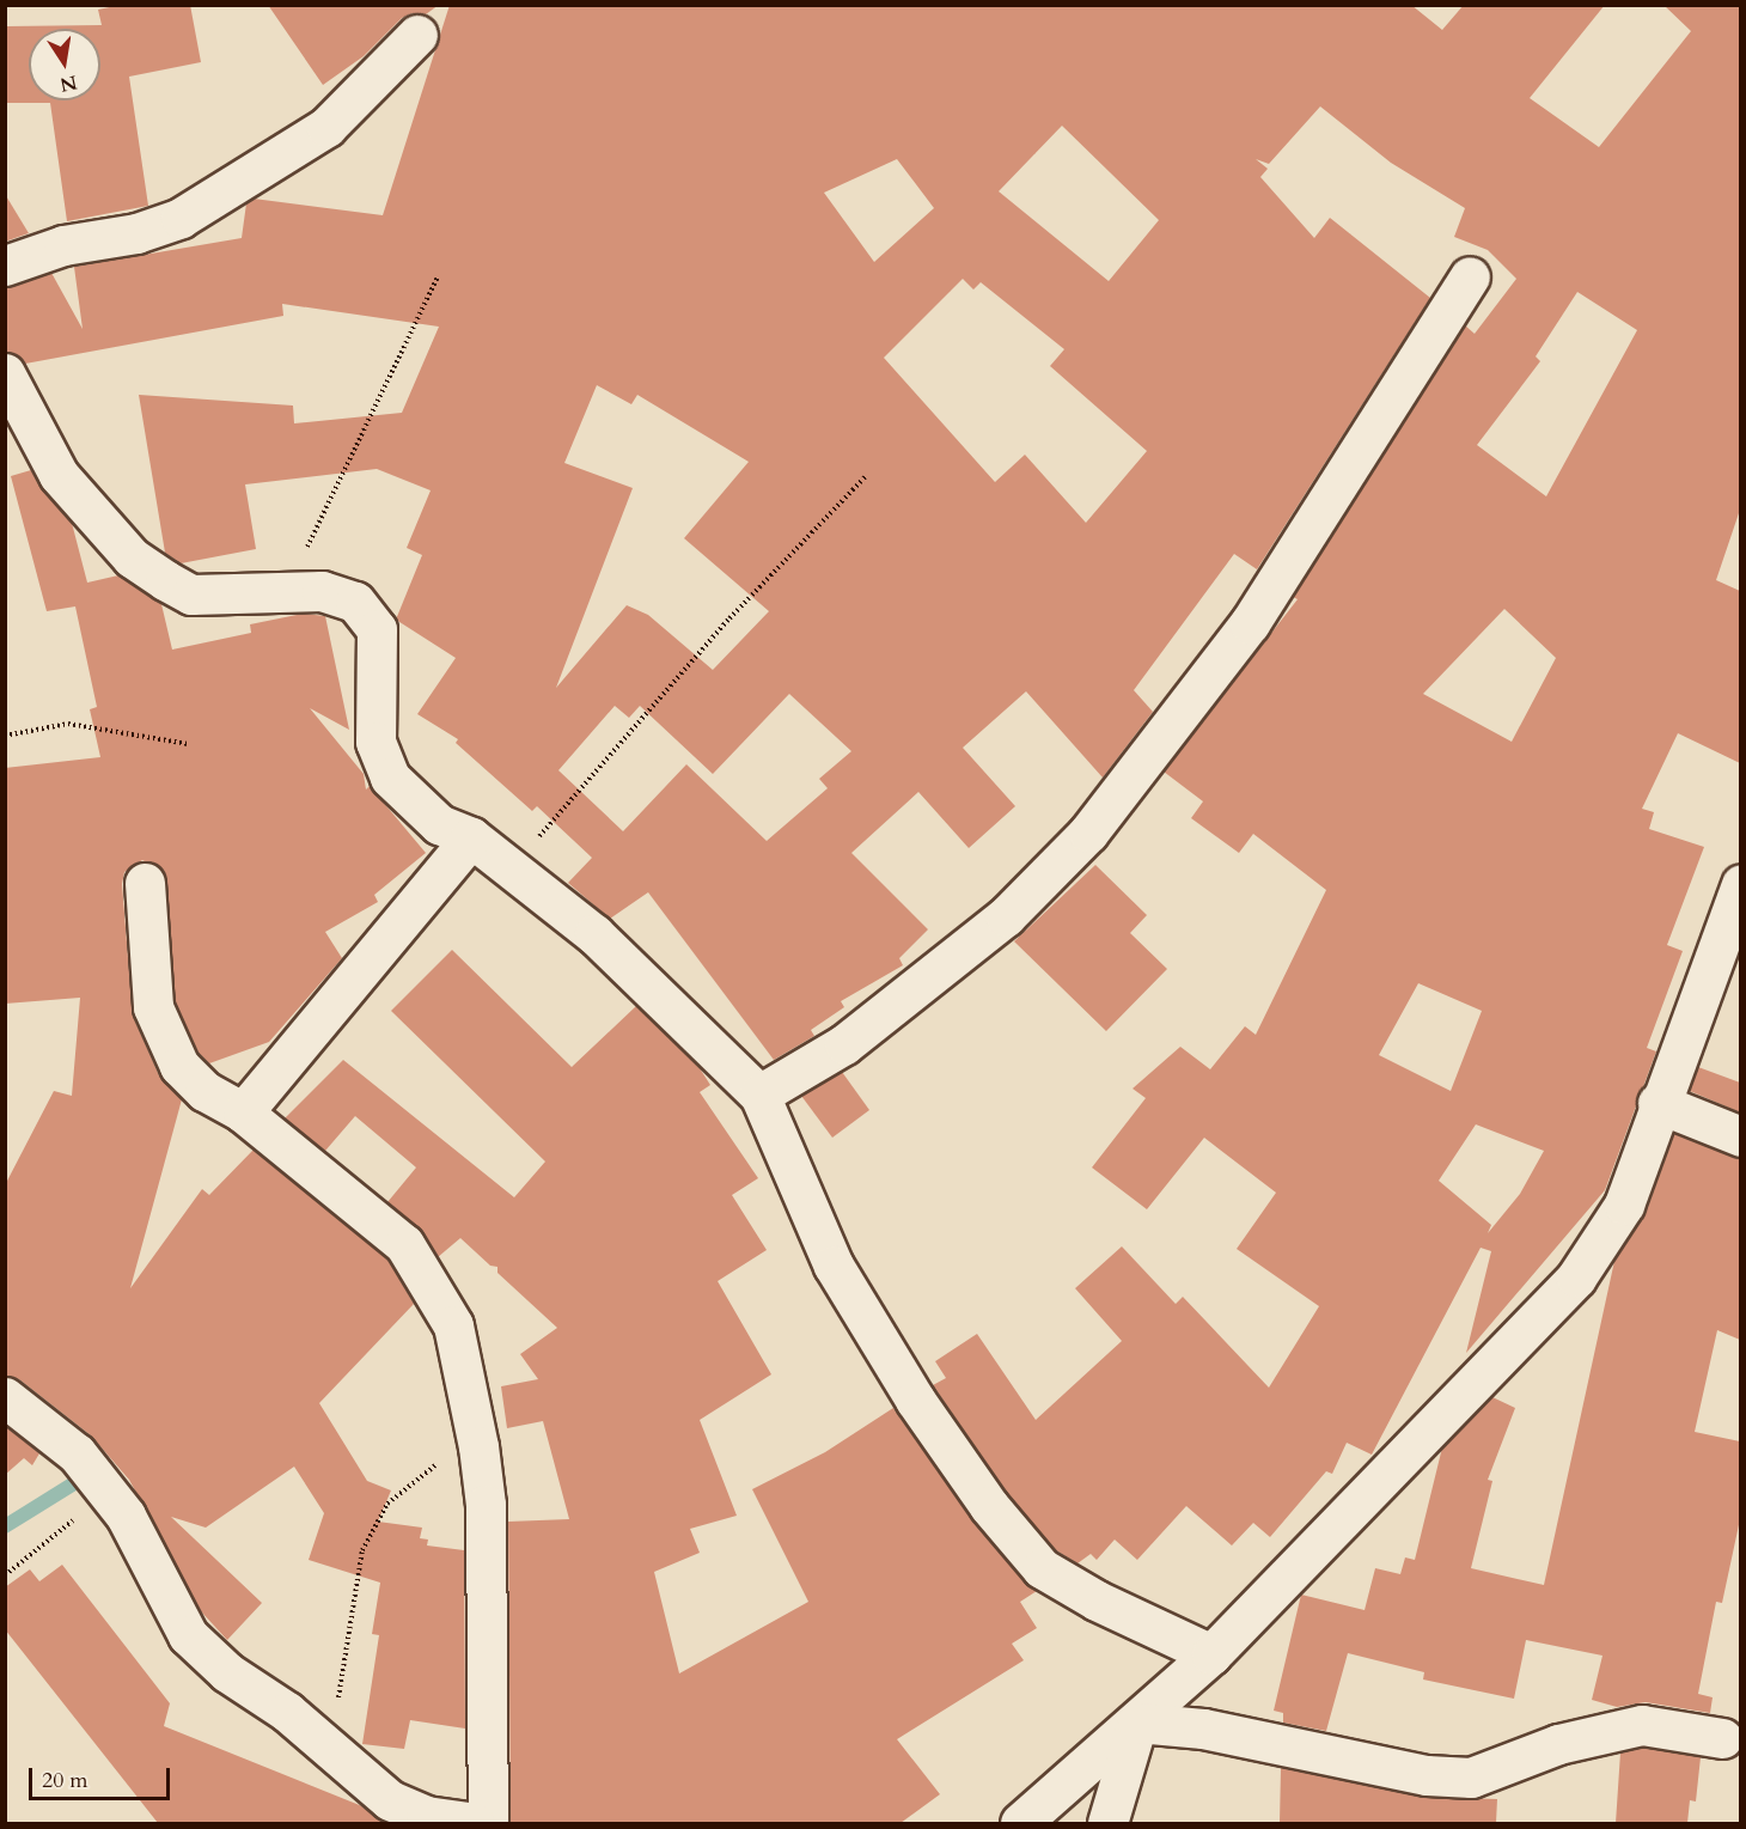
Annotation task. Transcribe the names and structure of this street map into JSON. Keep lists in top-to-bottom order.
{
  "scale_bar": "20 m",
  "north": "bottom"
}
